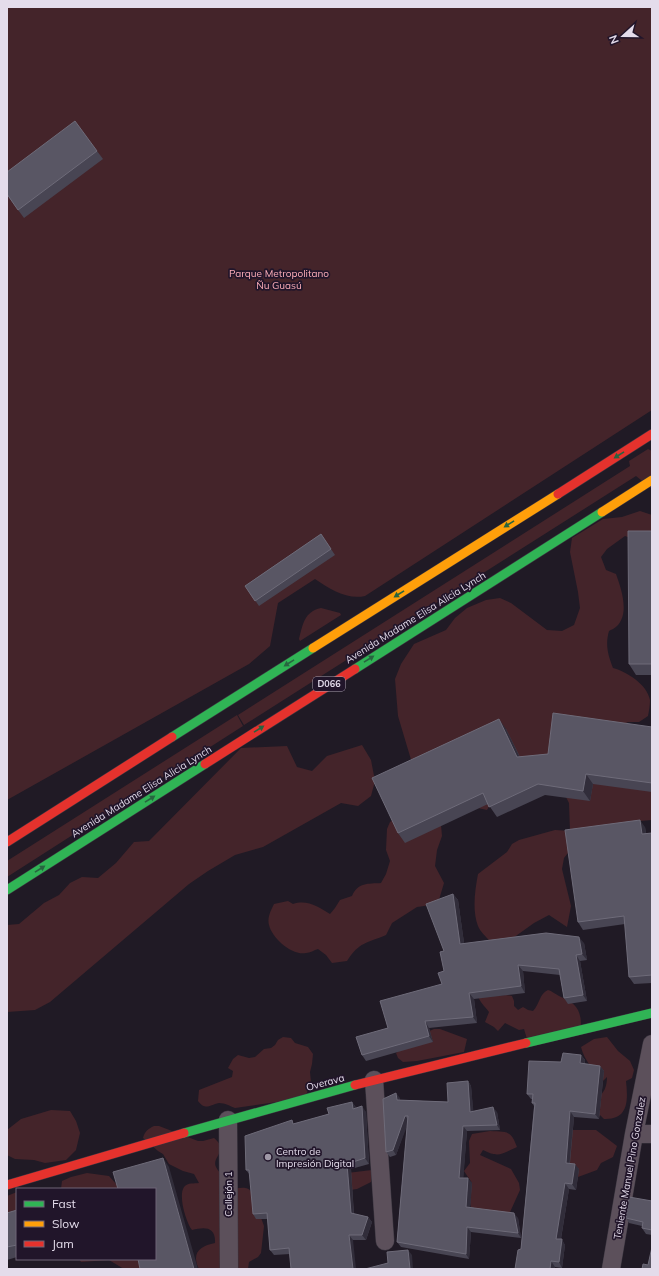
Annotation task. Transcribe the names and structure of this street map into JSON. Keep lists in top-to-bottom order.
{
  "streets": {
    "main road": ["Avenida Madame Elisa Alicia Lynch", "D066", "Overava"],
    "street": ["Teniente Manuel Pino Gonzalez", "Callejón 1"]
  },
  "crossings": [
    ["Overava", "Callejón 1"]
  ],
  "parks": ["Parque Metropolitano Ñu Guasú"],
  "places": ["Centro de Impresión Digital"],
  "legend": ["Fast", "Slow", "Jam"],
  "north": "left"
}
